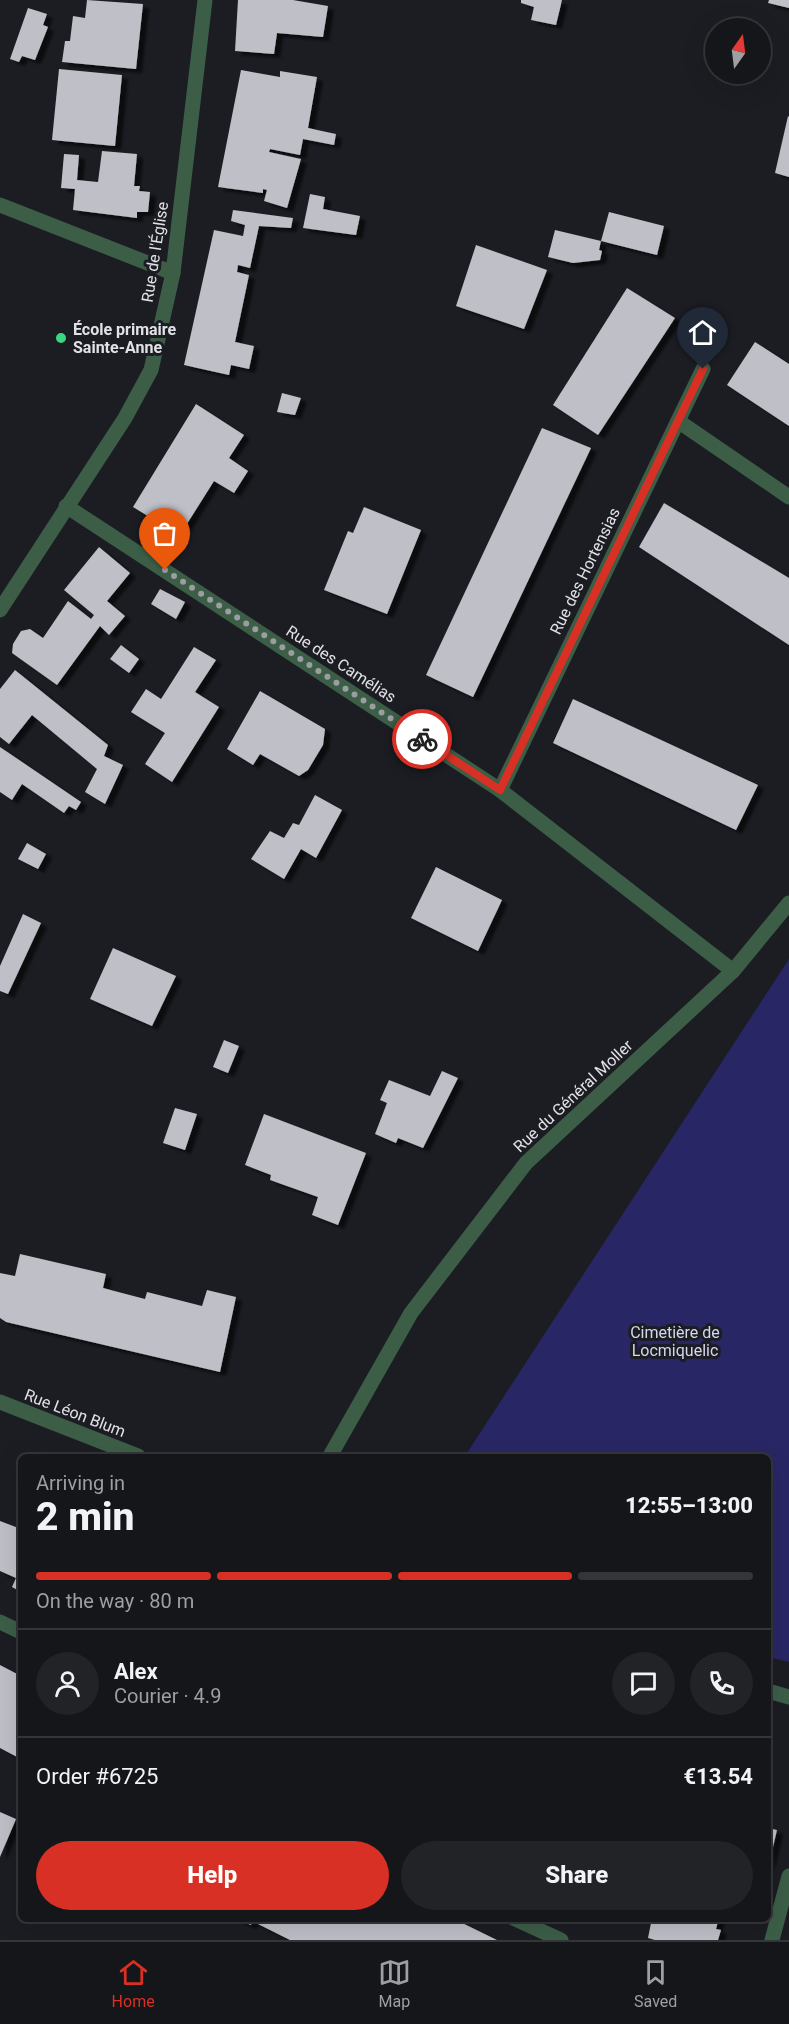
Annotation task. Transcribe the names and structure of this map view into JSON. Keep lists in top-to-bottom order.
{
  "streets": {
    "street": [
      "Rue de l'Église",
      "Rue des Hortensias",
      "Rue des Camélias",
      "Rue du Général Moller",
      "Rue Léon Blum"
    ]
  },
  "crossings": [
    ["Rue de l'Église", "Rue des Camélias"],
    ["Rue des Hortensias", "Rue des Camélias"],
    ["Rue des Camélias", "Rue du Général Moller"]
  ],
  "parks": ["Cimetière de Locmiquelic"],
  "places": ["École primaire Sainte-Anne"],
  "north": "top",
  "page": {
    "heading": ["2 min", "Arriving in", "12:55–13:00"],
    "panel": [
      "Alex",
      "Courier · 4.9",
      "Order #6725",
      "€13.54"
    ],
    "bar": "On the way · 80 m",
    "buttons": ["Help", "Share"],
    "tabs": ["Home", "Map", "Saved"]
  }
}
